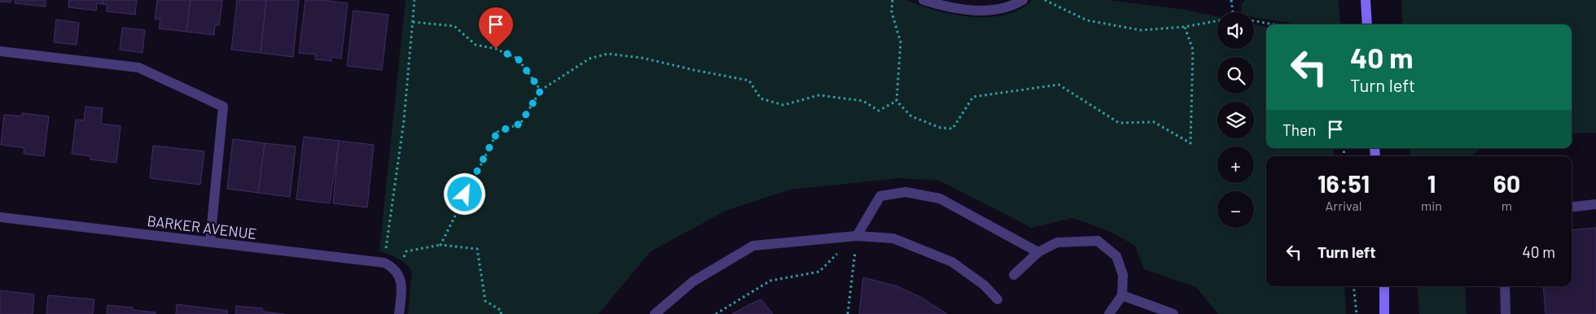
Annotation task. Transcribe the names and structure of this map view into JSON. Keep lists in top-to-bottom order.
{
  "streets": {
    "street": ["BARKER AVENUE"]
  },
  "page": {
    "map_buttons": ["+", "−"],
    "turn": ["40 m", "Turn left"],
    "then": "Then",
    "eta": [
      "16:51",
      "Arrival",
      "1",
      "min",
      "60",
      "m"
    ],
    "list": [
      {
        "name": "Turn left",
        "value": "40 m"
      }
    ]
  }
}
